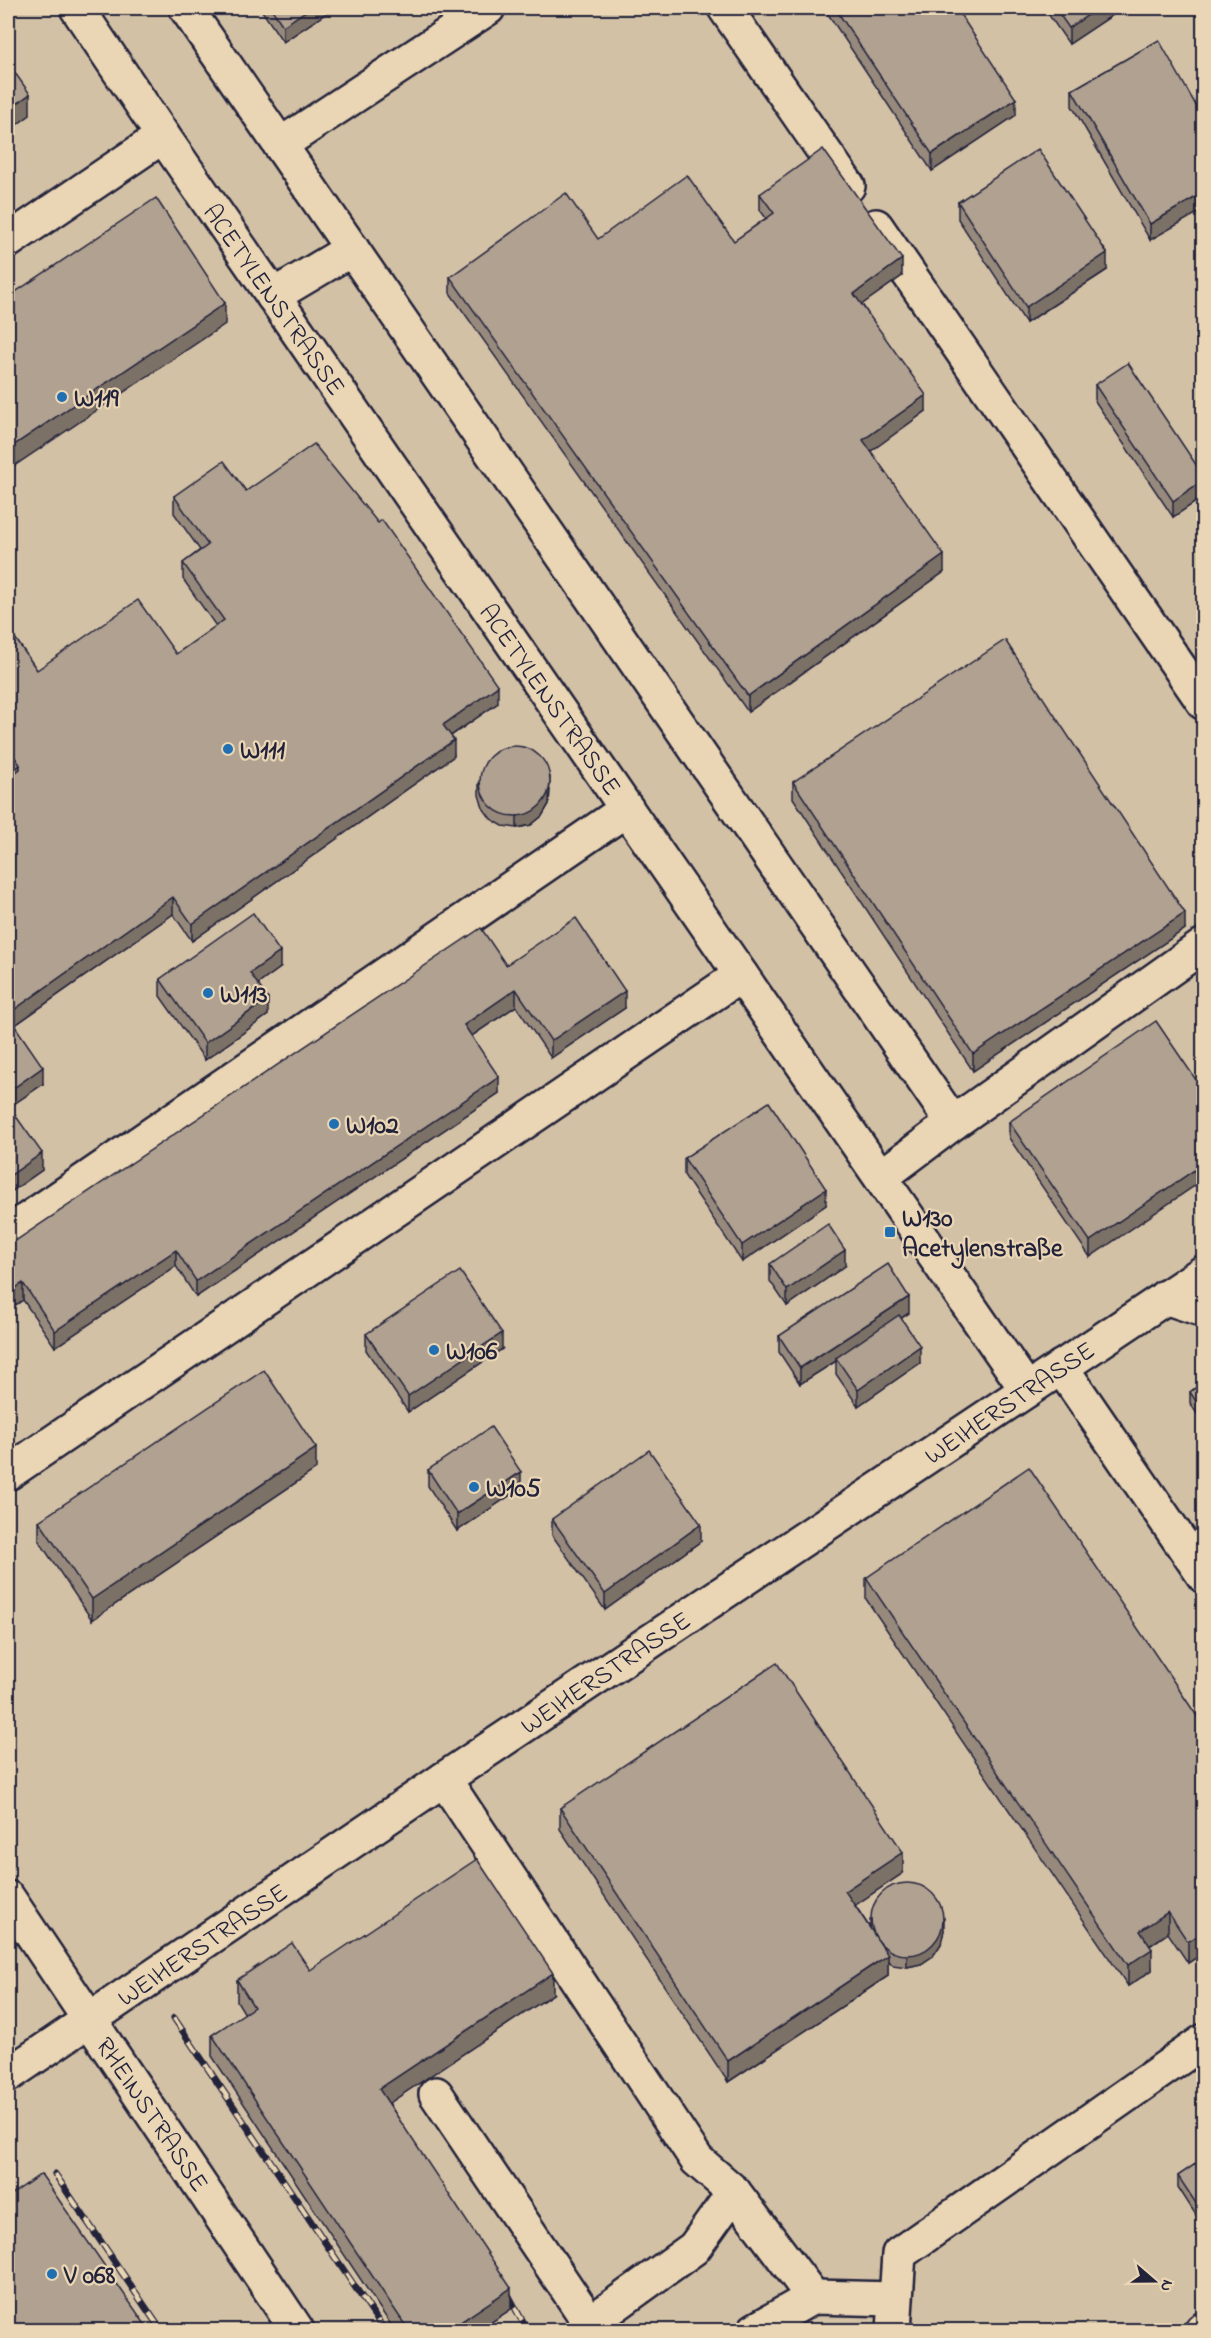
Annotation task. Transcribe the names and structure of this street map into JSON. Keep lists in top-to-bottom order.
{
  "streets": {
    "street": ["ACETYLENSTRASSE", "WEIHERSTRASSE", "RHEINSTRASSE"]
  },
  "crossings": [
    ["ACETYLENSTRASSE", "WEIHERSTRASSE"],
    ["WEIHERSTRASSE", "RHEINSTRASSE"]
  ],
  "places": {
    "other": [
      "W119",
      "W111",
      "W113",
      "W102",
      "W106",
      "W105",
      "V 068"
    ],
    "transit": ["W130 Acetylenstraße"]
  },
  "north": "right"
}
